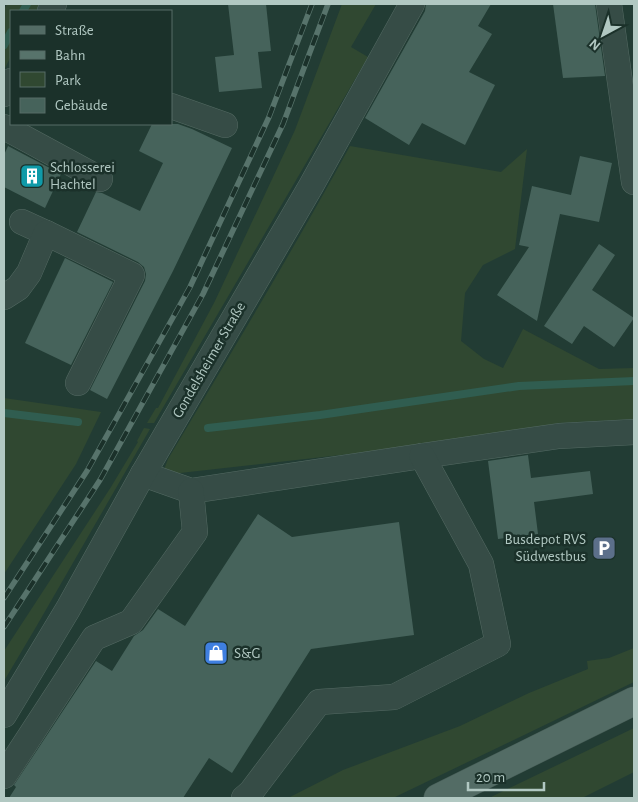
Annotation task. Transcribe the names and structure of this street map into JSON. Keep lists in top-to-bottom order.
{
  "streets": {
    "street": ["Gondelsheimer Straße"]
  },
  "places": {
    "building": ["Schlosserei Hachtel"],
    "parking": ["Busdepot RVS Südwestbus"],
    "shop": ["S&G"]
  },
  "legend": [
    "Straße",
    "Bahn",
    "Park",
    "Gebäude"
  ],
  "scale_bar": "20 m",
  "north": "bottom left"
}
